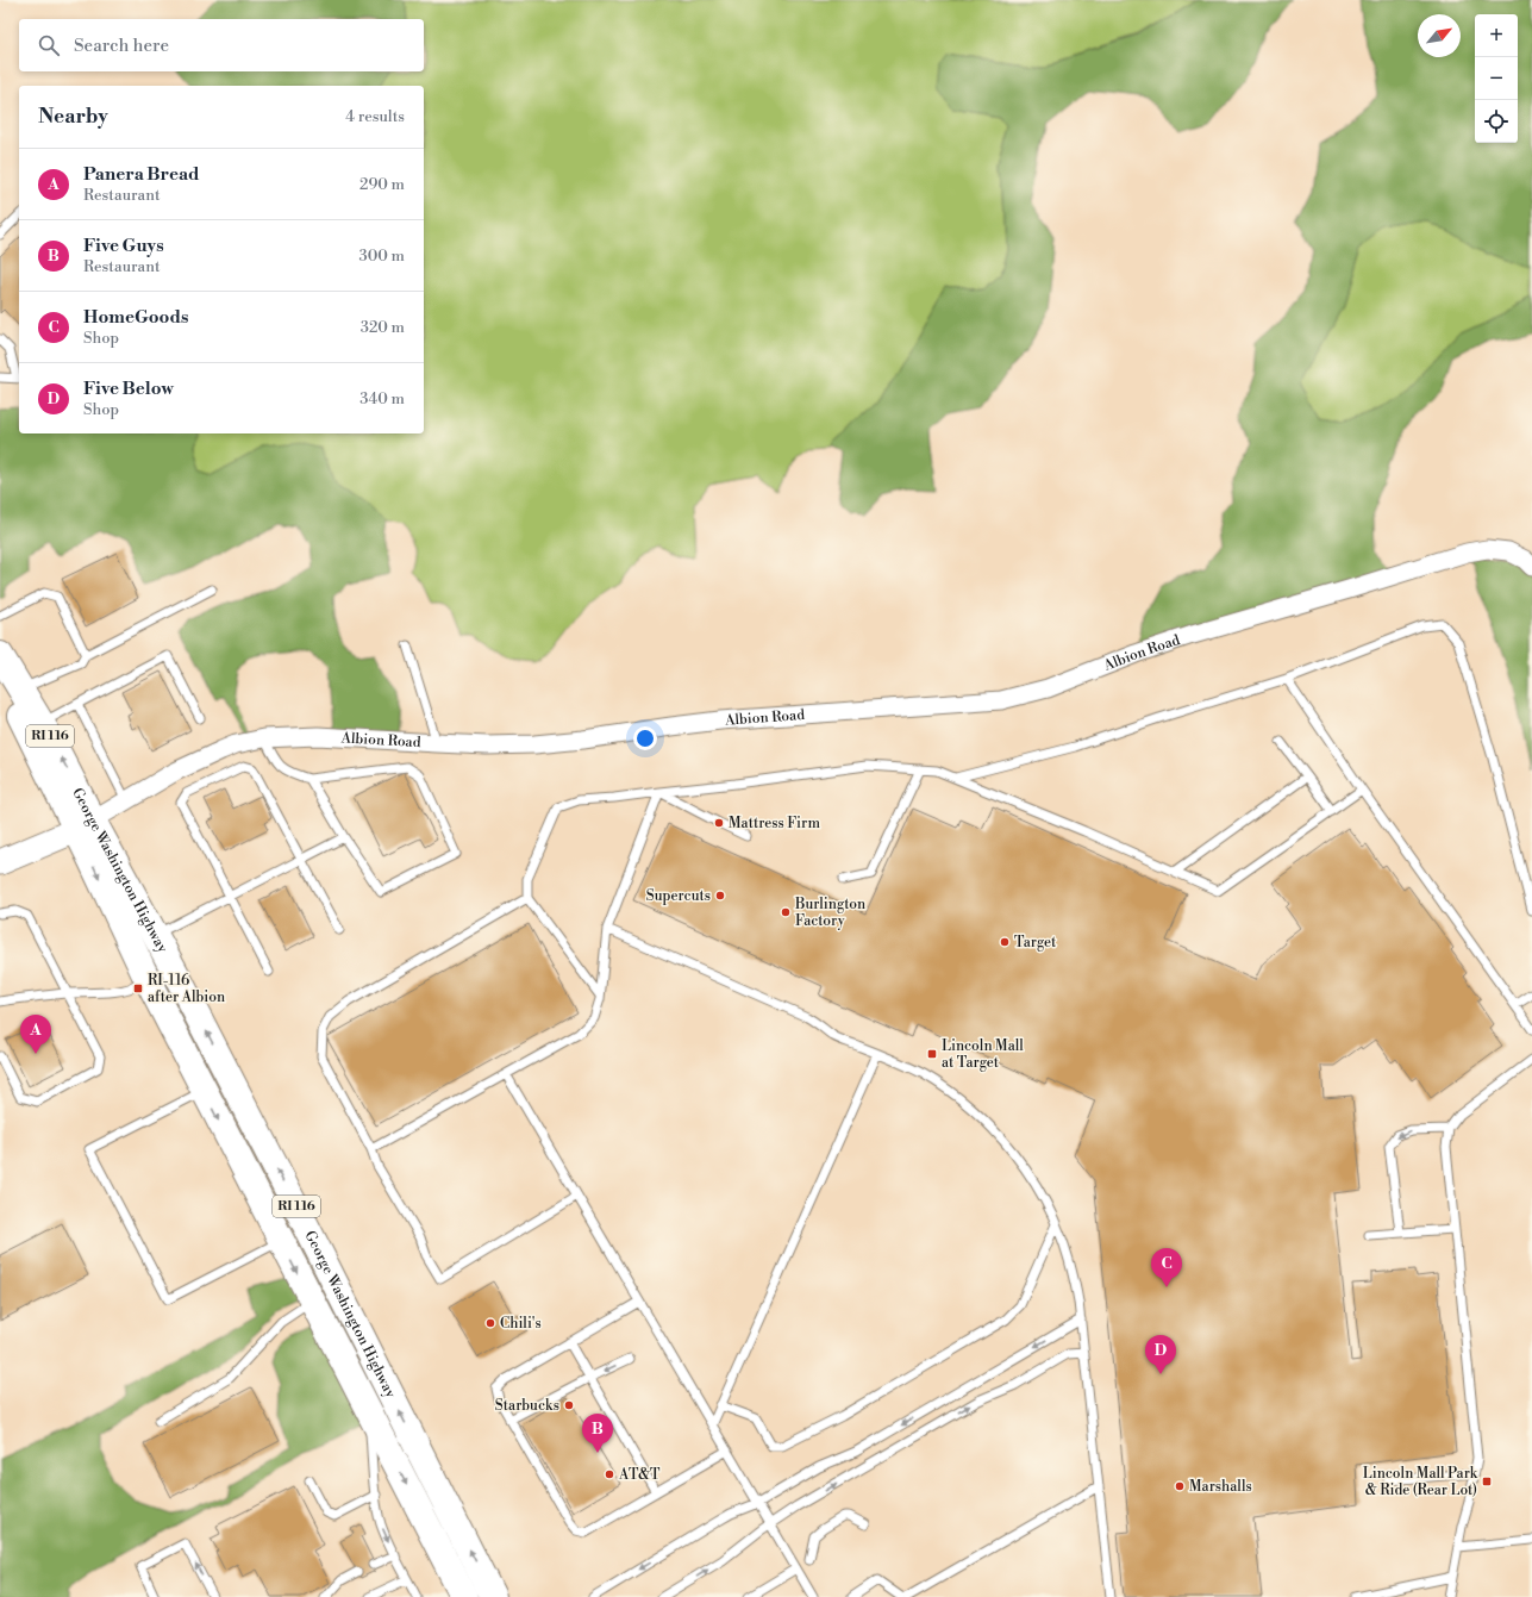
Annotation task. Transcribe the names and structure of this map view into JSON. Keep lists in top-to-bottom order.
{
  "streets": {
    "main road": ["Albion Road", "RI 116", "George Washington Highway"]
  },
  "crossings": [
    ["Albion Road", "George Washington Highway"]
  ],
  "places": {
    "other": [
      "Mattress Firm",
      "Supercuts",
      "Burlington Factory",
      "Target",
      "Chili's",
      "Starbucks",
      "AT&T",
      "Marshalls"
    ],
    "transit": ["RI-116 after Albion", "Lincoln Mall at Target", "Lincoln Mall Park & Ride (Rear Lot)"]
  },
  "north": "top right",
  "page": {
    "map_buttons": ["+", "−"],
    "search": "Search here",
    "heading": ["Nearby", "4 results"],
    "list": [
      {
        "mark": "A",
        "name": "Panera Bread",
        "note": "Restaurant",
        "value": "290 m"
      },
      {
        "mark": "B",
        "name": "Five Guys",
        "note": "Restaurant",
        "value": "300 m"
      },
      {
        "mark": "C",
        "name": "HomeGoods",
        "note": "Shop",
        "value": "320 m"
      },
      {
        "mark": "D",
        "name": "Five Below",
        "note": "Shop",
        "value": "340 m"
      }
    ],
    "pins": [
      "A",
      "C",
      "D",
      "B"
    ]
  }
}
